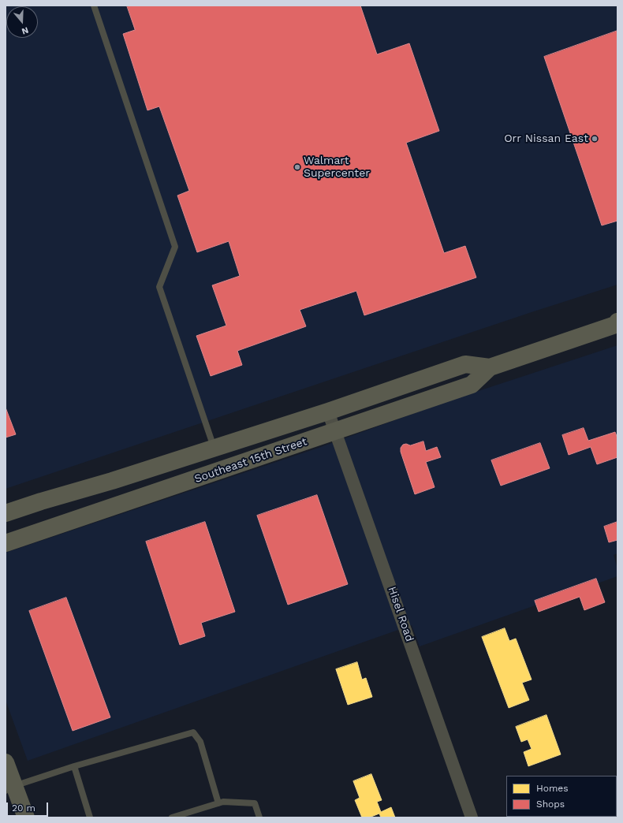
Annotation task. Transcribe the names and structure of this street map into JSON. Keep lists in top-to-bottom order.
{
  "streets": {
    "main road": ["Southeast 15th Street"],
    "street": ["Hisel Road"]
  },
  "crossings": [
    ["Southeast 15th Street", "Hisel Road"]
  ],
  "places": ["Orr Nissan East", "Walmart Supercenter"],
  "legend": ["Homes", "Shops"],
  "scale_bar": "20 m",
  "north": "bottom"
}
